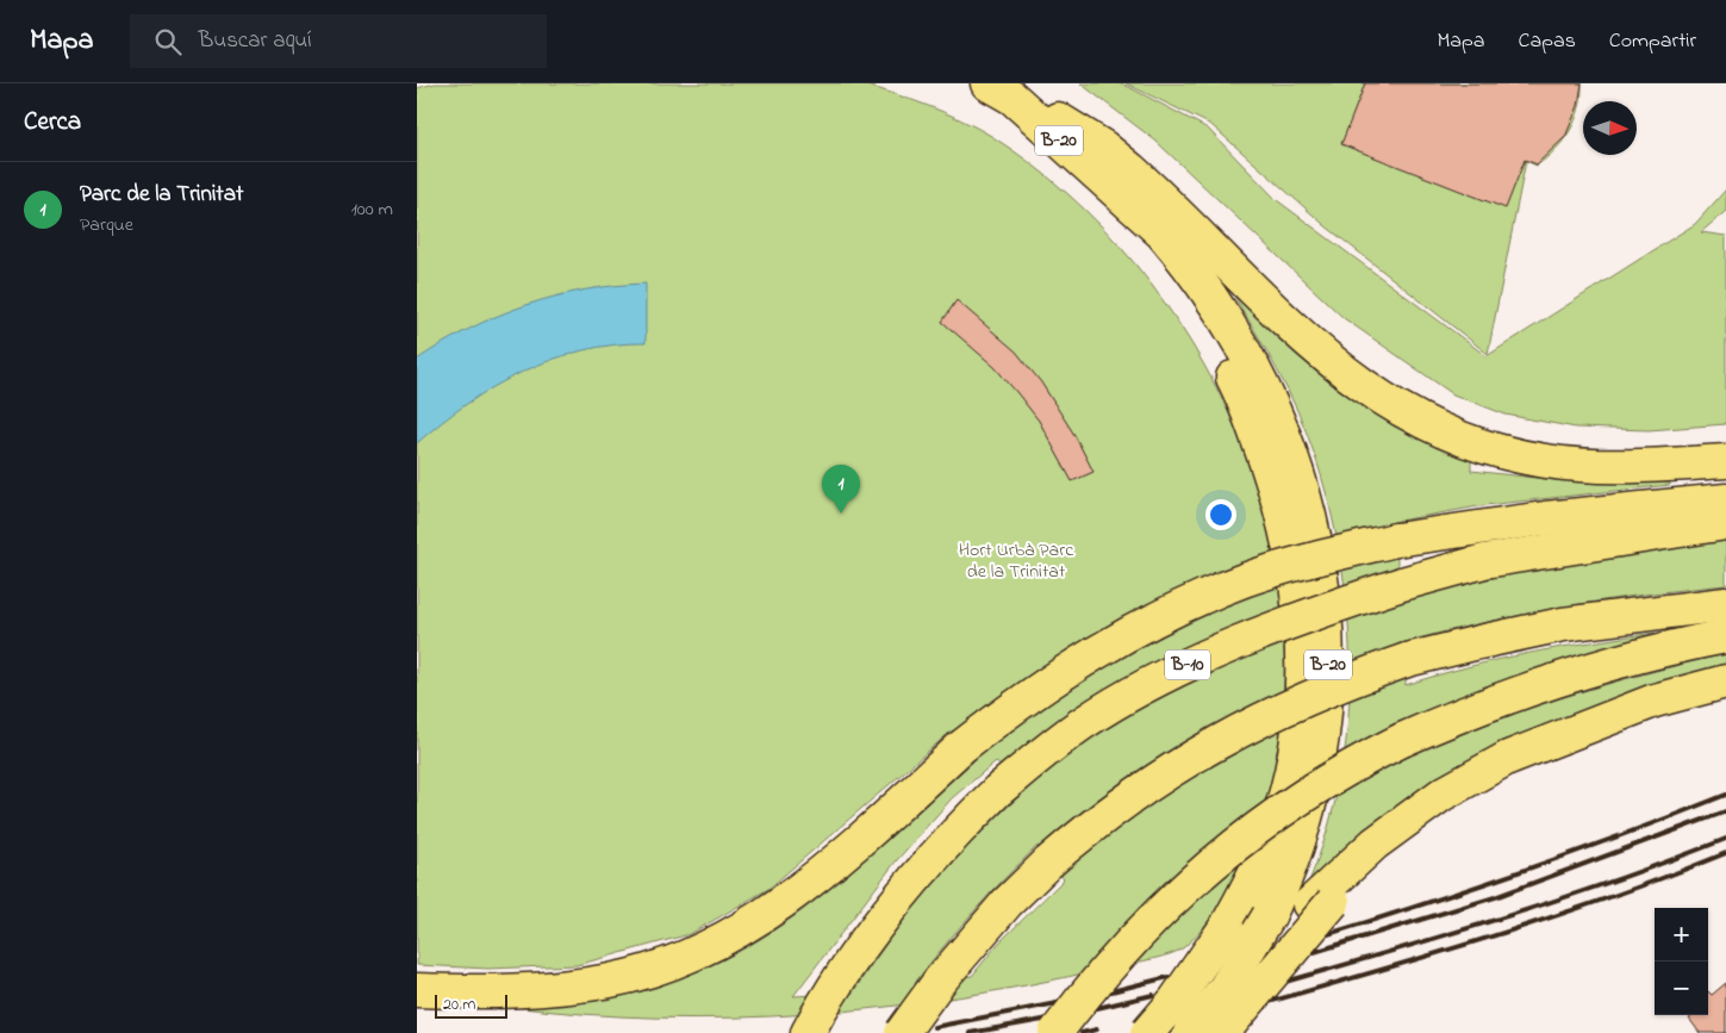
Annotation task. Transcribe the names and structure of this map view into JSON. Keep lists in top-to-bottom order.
{
  "streets": {
    "highway": ["B-20", "B-10"]
  },
  "parks": ["Hort Urbà Parc de la Trinitat"],
  "scale_bar": "20 m",
  "north": "right",
  "page": {
    "header": "Mapa",
    "search": "Buscar aquí",
    "nav": ["Mapa", "Capas", "Compartir"],
    "heading": "Cerca",
    "list": [
      {
        "mark": "1",
        "name": "Parc de la Trinitat",
        "note": "Parque",
        "value": "100 m"
      }
    ],
    "pins": "1",
    "map_buttons": ["+", "−"],
    "scale": "20 m"
  }
}
